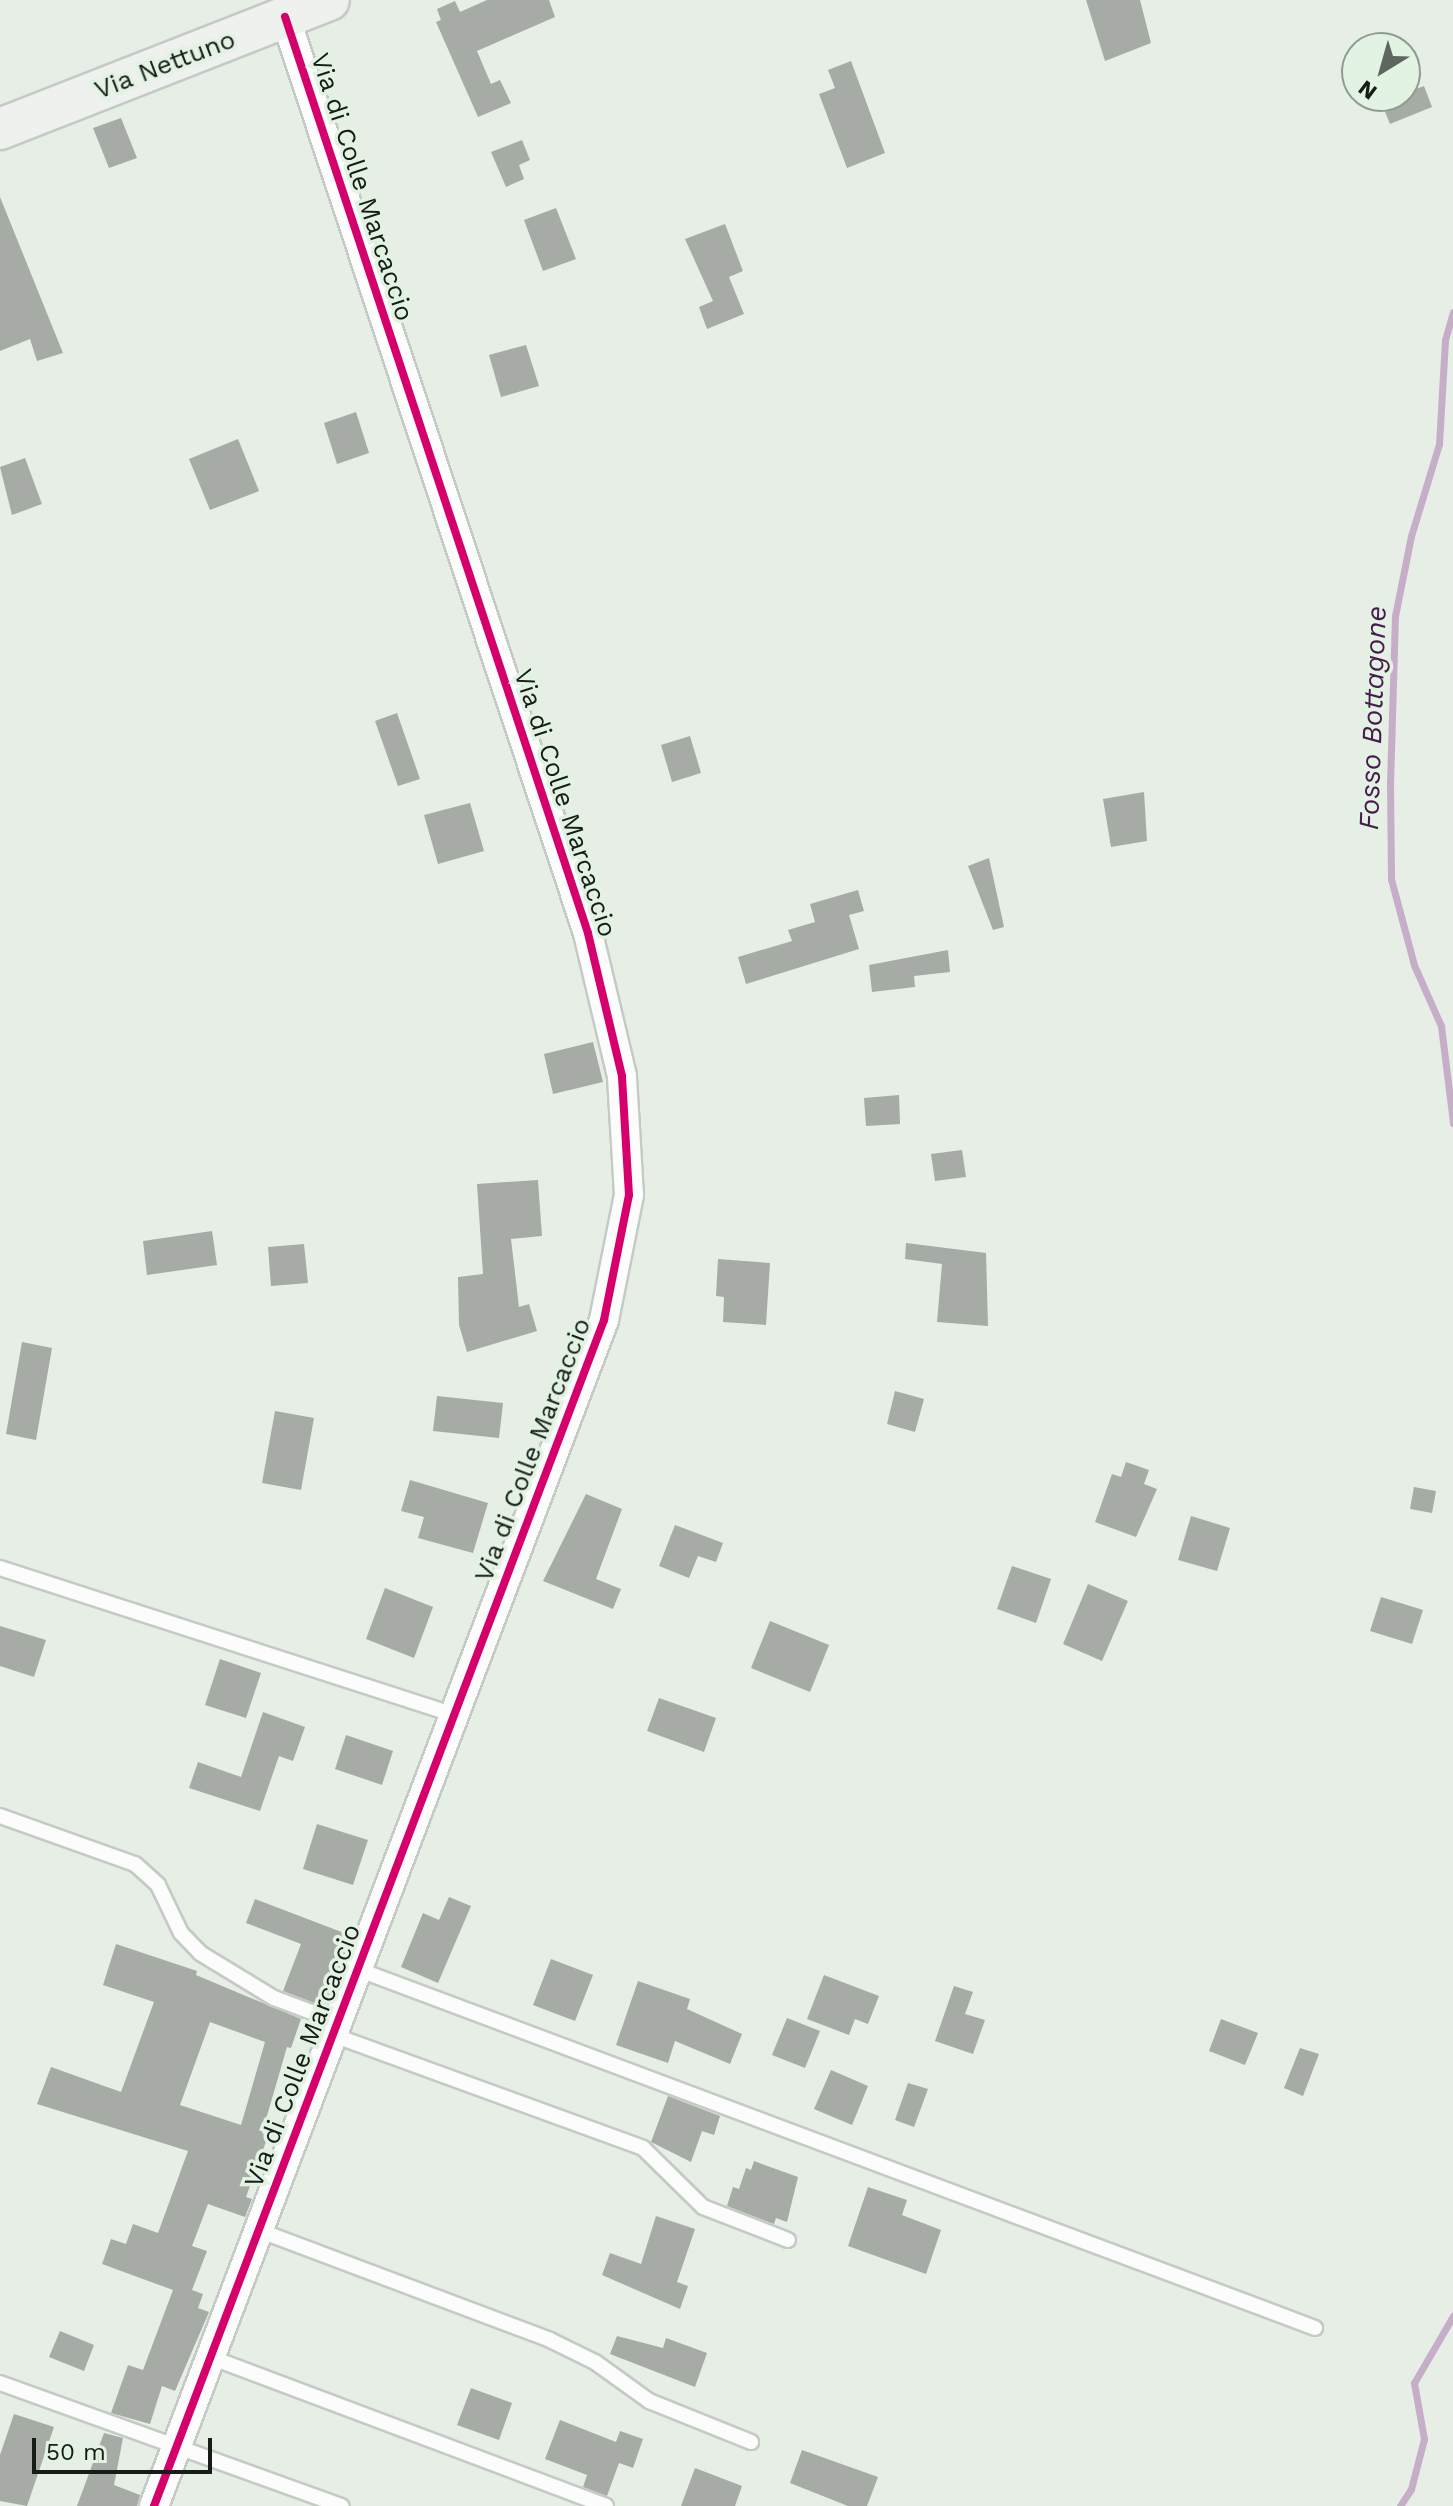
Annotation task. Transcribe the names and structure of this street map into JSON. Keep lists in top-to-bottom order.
{
  "streets": {
    "main road": ["Via Nettuno"],
    "street": ["Via di Colle Marcaccio"]
  },
  "crossings": [
    ["Via Nettuno", "Via di Colle Marcaccio"]
  ],
  "water": ["Fosso Bottagone"],
  "scale_bar": "50 m",
  "north": "bottom left"
}
